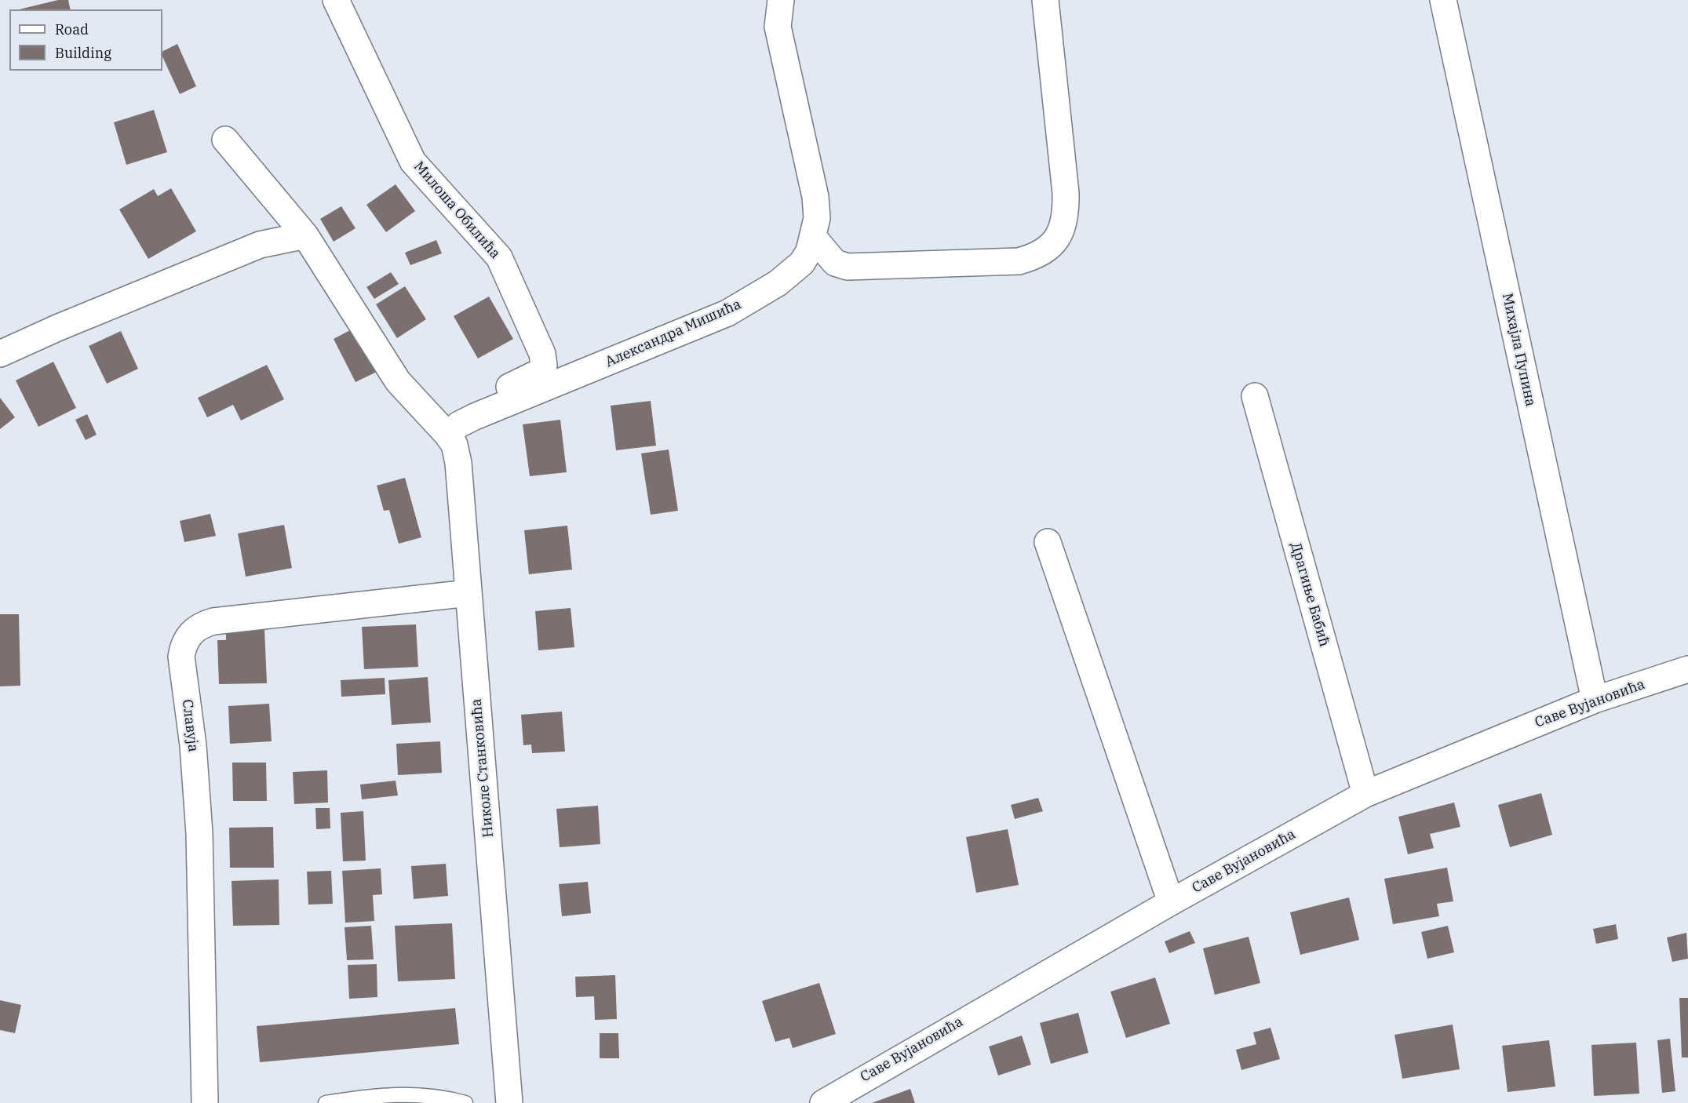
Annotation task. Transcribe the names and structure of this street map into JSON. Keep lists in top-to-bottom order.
{
  "streets": {
    "street": [
      "Милоша Обилића",
      "Александра Мишића",
      "Михајла Пупина",
      "Драгиње Бабић",
      "Саве Вујановића",
      "Славуја",
      "Николе Станковића"
    ]
  },
  "crossings": [
    ["Милоша Обилића", "Александра Мишића"],
    ["Александра Мишића", "Николе Станковића"],
    ["Михајла Пупина", "Саве Вујановића"],
    ["Драгиње Бабић", "Саве Вујановића"],
    ["Славуја", "Николе Станковића"]
  ],
  "legend": ["Road", "Building"]
}
